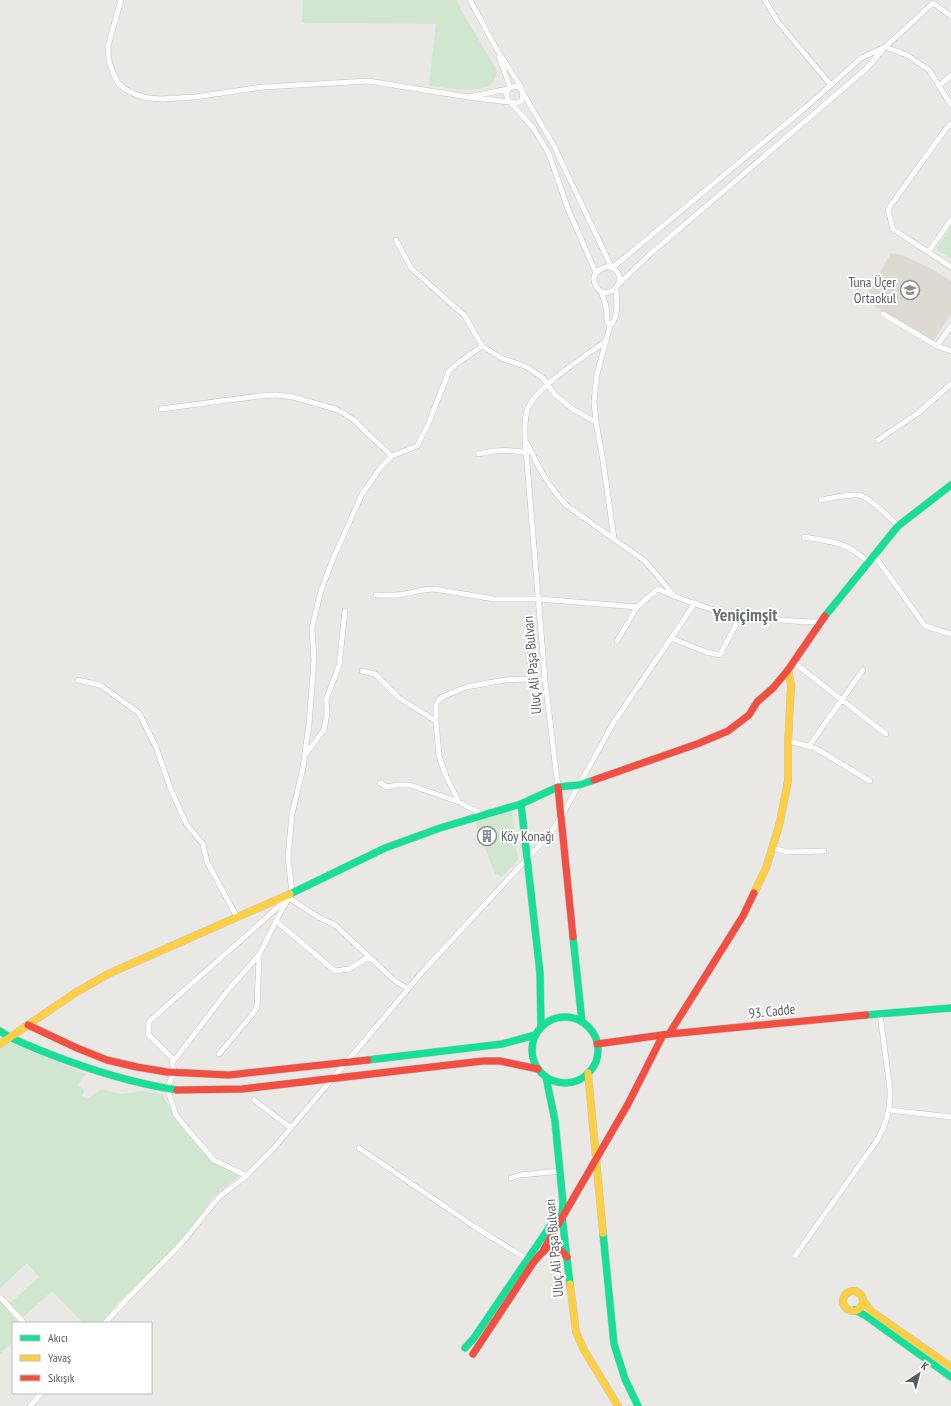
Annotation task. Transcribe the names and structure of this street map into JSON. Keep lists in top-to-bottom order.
{
  "streets": {
    "street": ["Uluç Ali Paşa Bulvarı", "93. Cadde"]
  },
  "crossings": [
    ["Uluç Ali Paşa Bulvarı", "93. Cadde"]
  ],
  "districts": ["Yeniçimşit"],
  "places": {
    "school or university": ["Tuna Üçer Ortaokul"],
    "building": ["Köy Konağı"]
  },
  "legend": ["Akıcı", "Yavaş", "Sıkışık"],
  "north": "top right"
}
